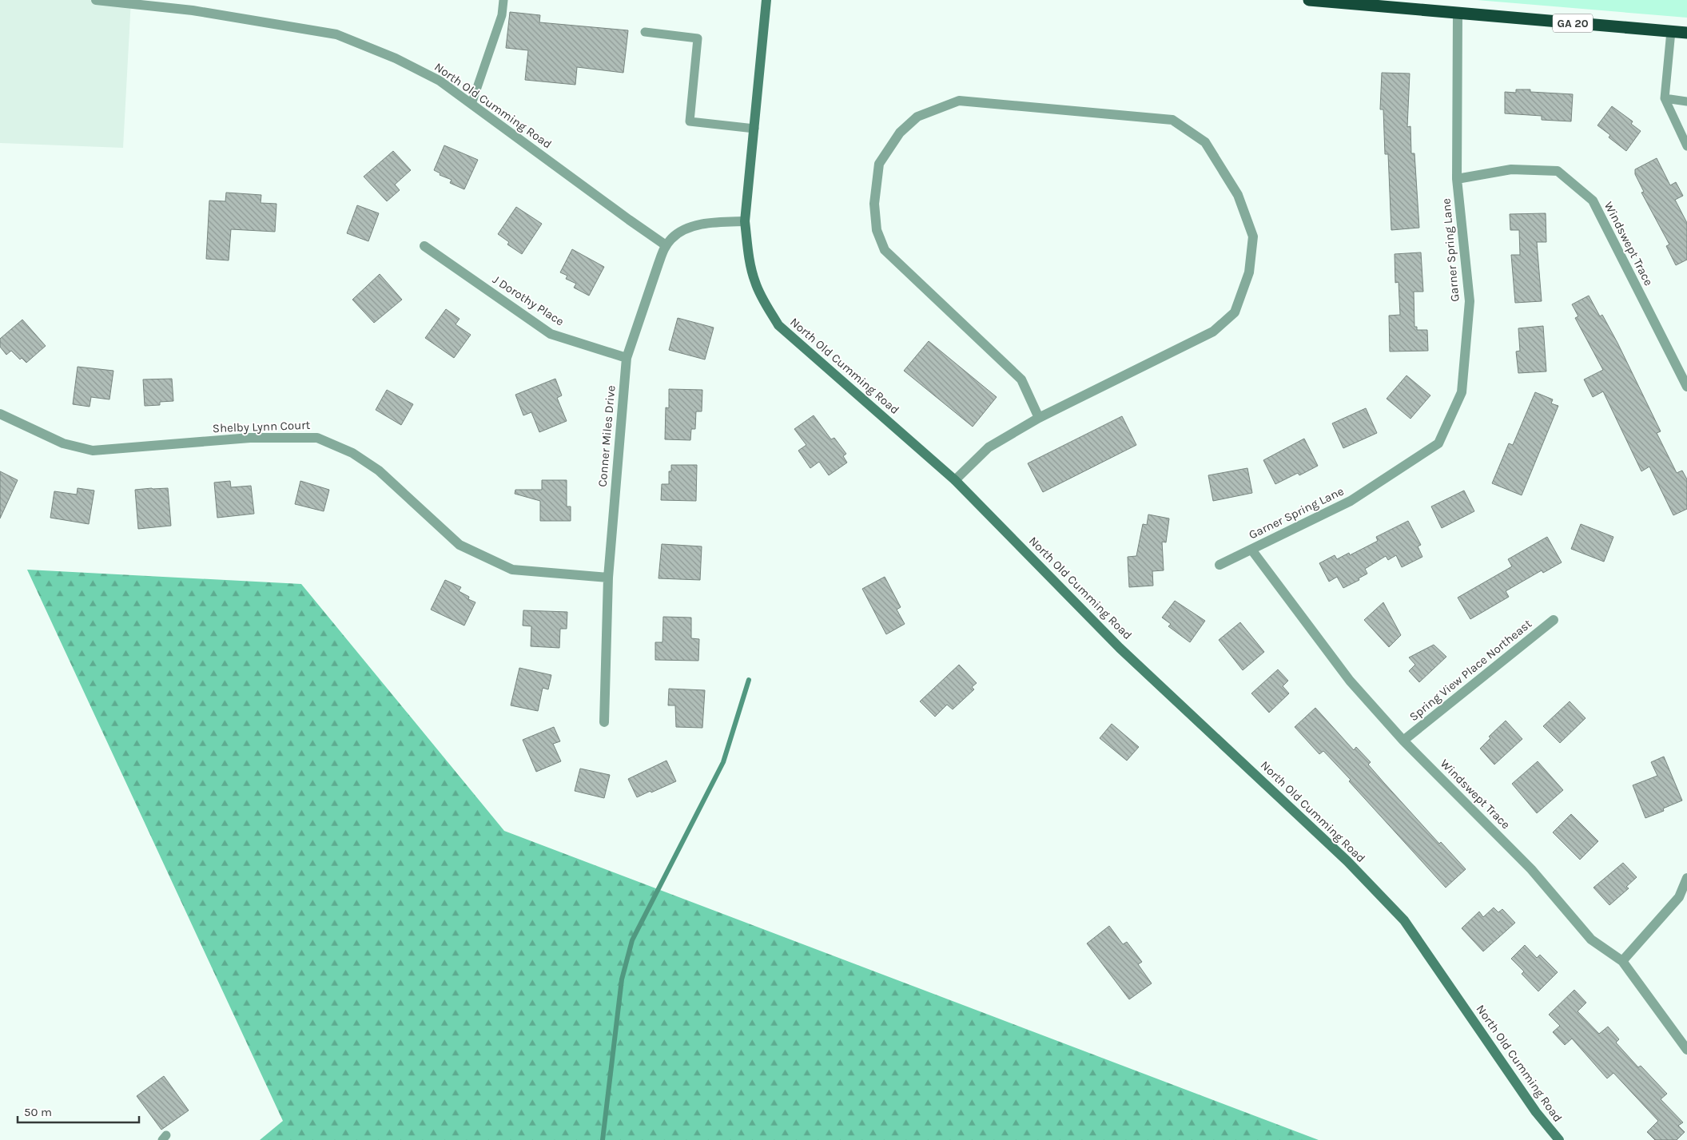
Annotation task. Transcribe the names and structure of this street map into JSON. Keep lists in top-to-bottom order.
{
  "streets": {
    "highway": ["GA 20"],
    "street": [
      "North Old Cumming Road",
      "Windswept Trace",
      "Garner Spring Lane",
      "J Dorothy Place",
      "Shelby Lynn Court",
      "Conner Miles Drive",
      "Spring View Place Northeast"
    ]
  },
  "crossings": [
    ["GA 20", "Garner Spring Lane"],
    ["North Old Cumming Road", "Conner Miles Drive"],
    ["Windswept Trace", "Garner Spring Lane"],
    ["Windswept Trace", "Spring View Place Northeast"],
    ["J Dorothy Place", "Conner Miles Drive"],
    ["Shelby Lynn Court", "Conner Miles Drive"]
  ],
  "scale_bar": "50 m"
}
